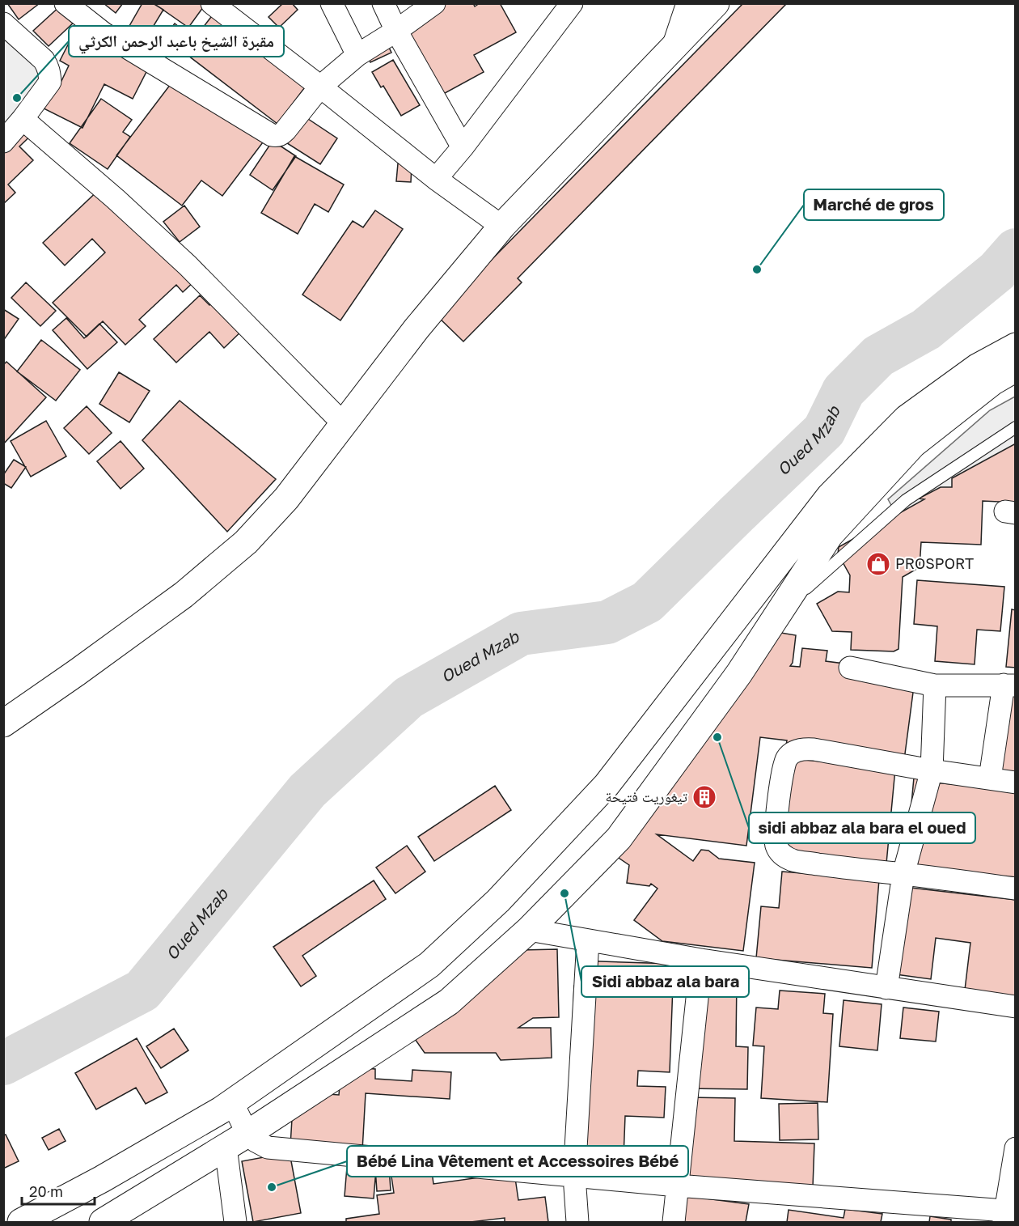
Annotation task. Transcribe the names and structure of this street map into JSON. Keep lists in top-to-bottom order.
{
  "water": ["Oued Mzab"],
  "places": {
    "other": [
      "مقبرة الشيخ باعبد الرحمن الكرثي",
      "Marché de gros",
      "sidi abbaz ala bara el oued",
      "Sidi abbaz ala bara",
      "Bébé Lina Vêtement et Accessoires Bébé"
    ],
    "shop": ["PROSPORT"],
    "building": ["تيغوريت فتيحة"]
  },
  "scale_bar": "20 m"
}
